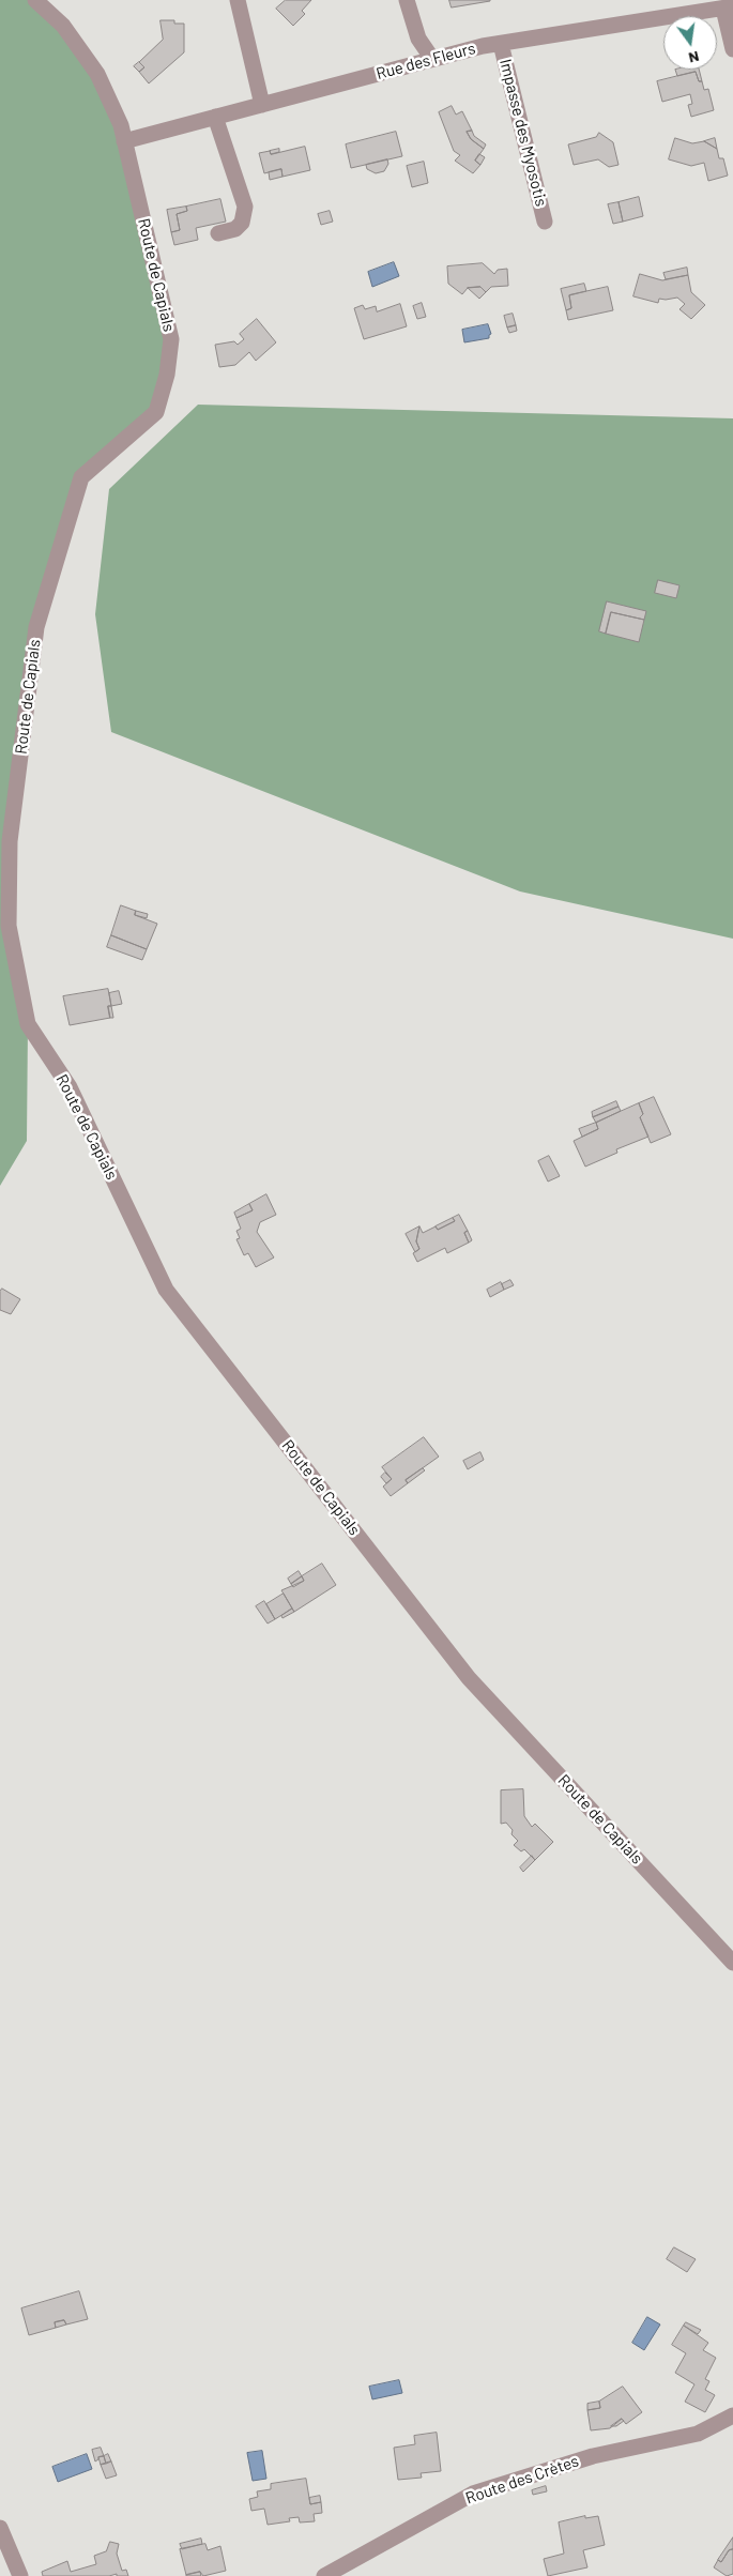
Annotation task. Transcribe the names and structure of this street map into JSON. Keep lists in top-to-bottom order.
{
  "streets": {
    "street": [
      "Rue des Fleurs",
      "Impasse des Myosotis",
      "Route de Capials",
      "Route des Crètes"
    ]
  },
  "crossings": [
    ["Rue des Fleurs", "Impasse des Myosotis"],
    ["Rue des Fleurs", "Route de Capials"]
  ],
  "north": "bottom"
}
